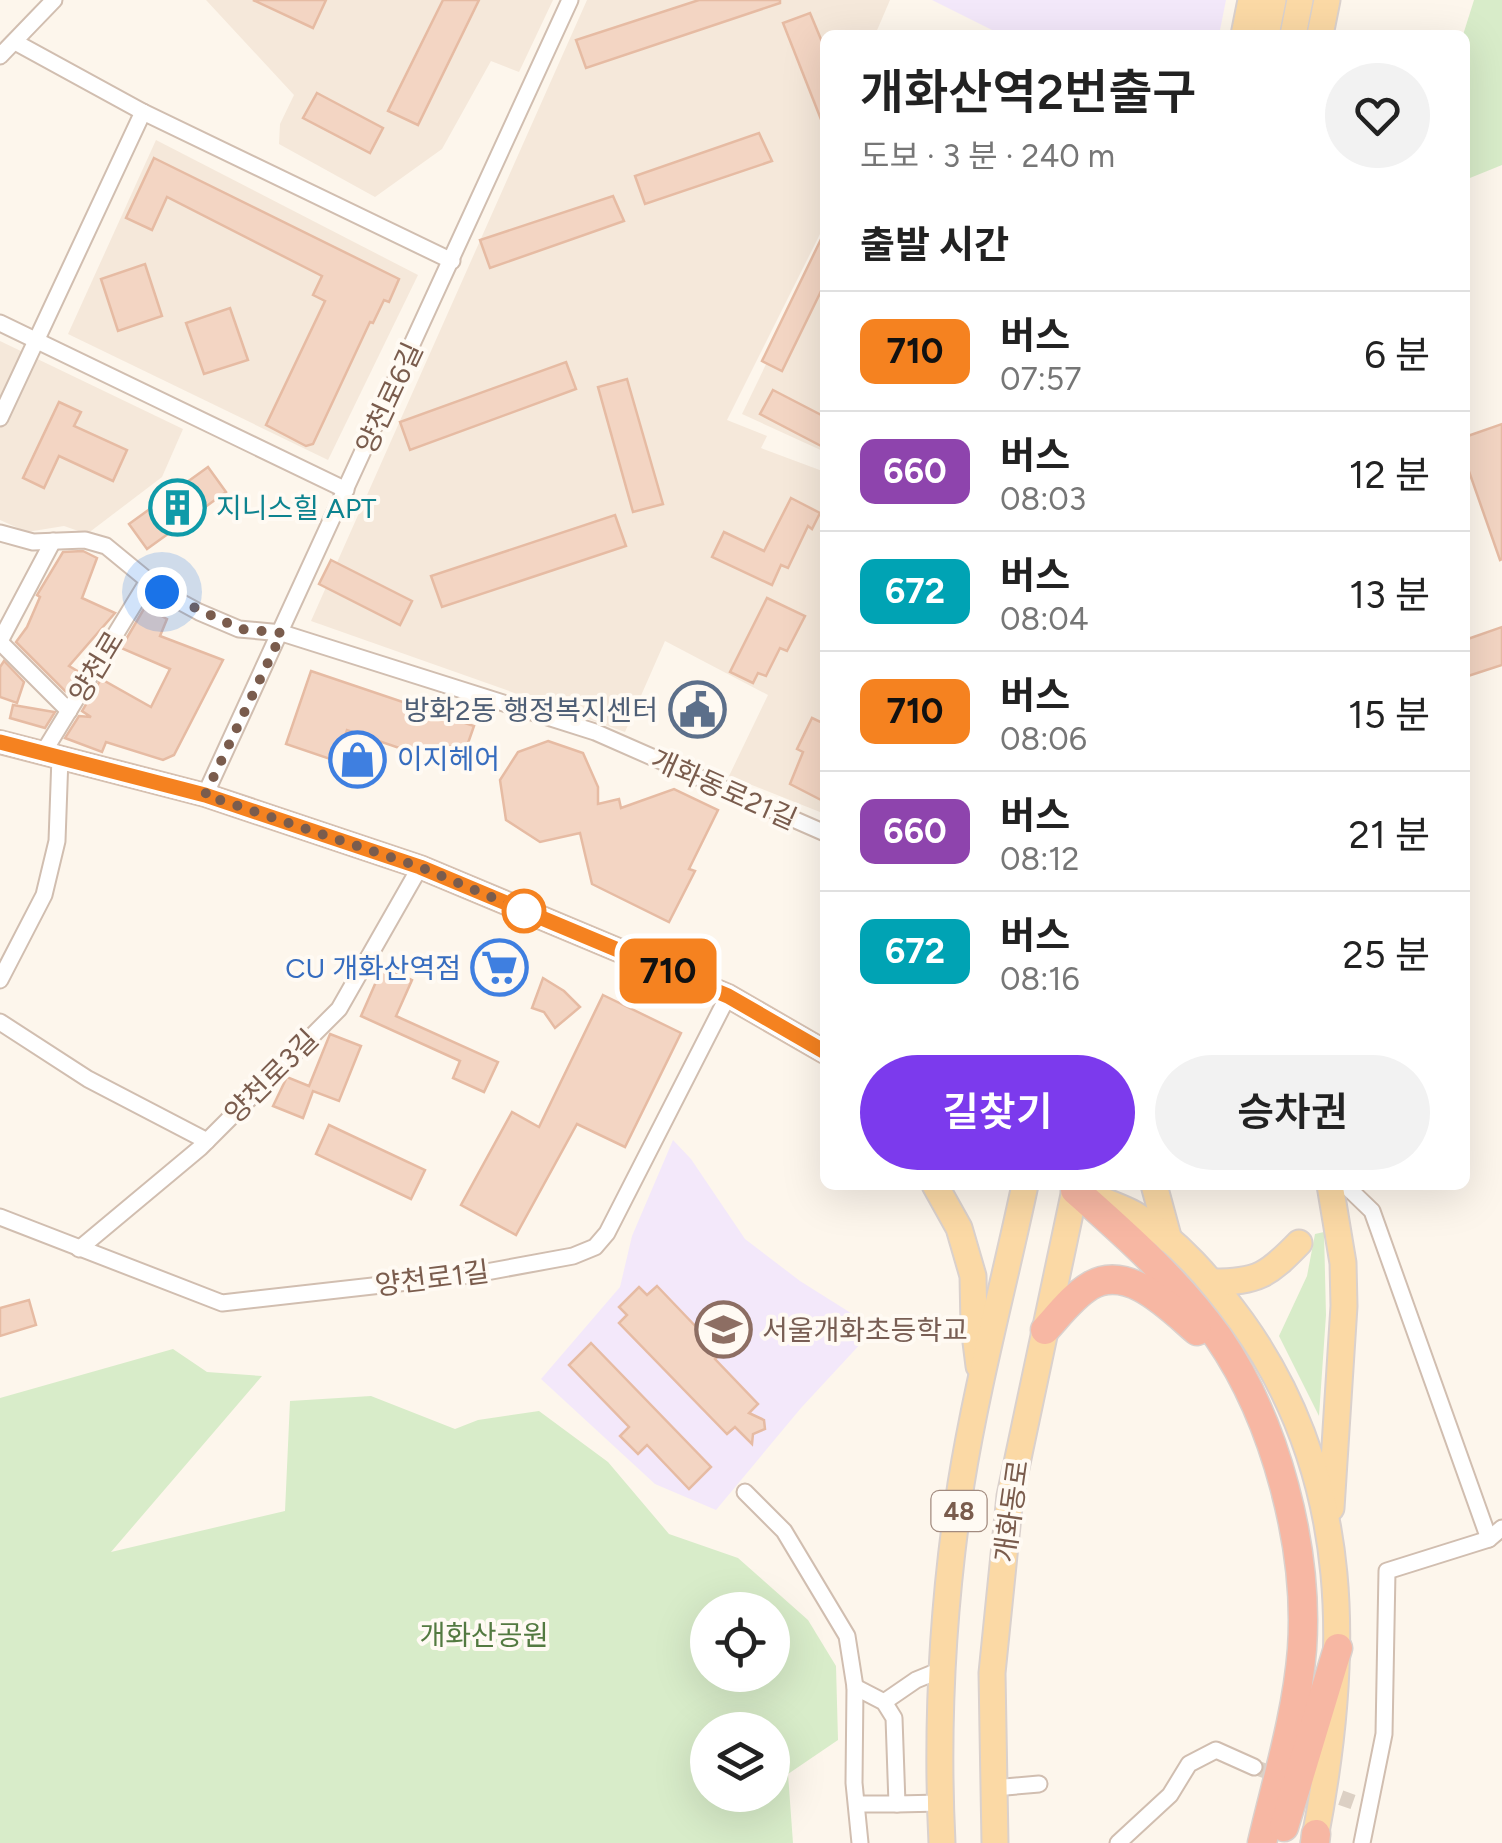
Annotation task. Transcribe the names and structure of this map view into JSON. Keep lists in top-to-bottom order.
{
  "streets": {
    "main road": ["48", "개화동로"],
    "street": [
      "양천로6길",
      "양천로",
      "개화동로21길",
      "양천로3길",
      "양천로1길"
    ]
  },
  "crossings": [
    ["양천로6길", "개화동로21길"],
    ["양천로", "개화동로21길"],
    ["양천로3길", "양천로1길"]
  ],
  "parks": ["개화산공원"],
  "places": {
    "building": ["지니스힐 APT"],
    "public building": ["방화2동 행정복지센터"],
    "shop": ["이지헤어"],
    "supermarket": ["CU 개화산역점"],
    "school or university": ["서울개화초등학교"]
  },
  "lines": ["bus line 710"],
  "page": {
    "on_map": "710",
    "heading": [
      ["개화산역2번출구", "도보 · 3 분 · 240 m"],
      "출발 시간"
    ],
    "list": [
      {
        "mark": "710",
        "name": "버스",
        "note": "07:57",
        "value": "6 분"
      },
      {
        "mark": "660",
        "name": "버스",
        "note": "08:03",
        "value": "12 분"
      },
      {
        "mark": "672",
        "name": "버스",
        "note": "08:04",
        "value": "13 분"
      },
      {
        "mark": "710",
        "name": "버스",
        "note": "08:06",
        "value": "15 분"
      },
      {
        "mark": "660",
        "name": "버스",
        "note": "08:12",
        "value": "21 분"
      },
      {
        "mark": "672",
        "name": "버스",
        "note": "08:16",
        "value": "25 분"
      }
    ],
    "buttons": ["길찾기", "승차권"]
  }
}
